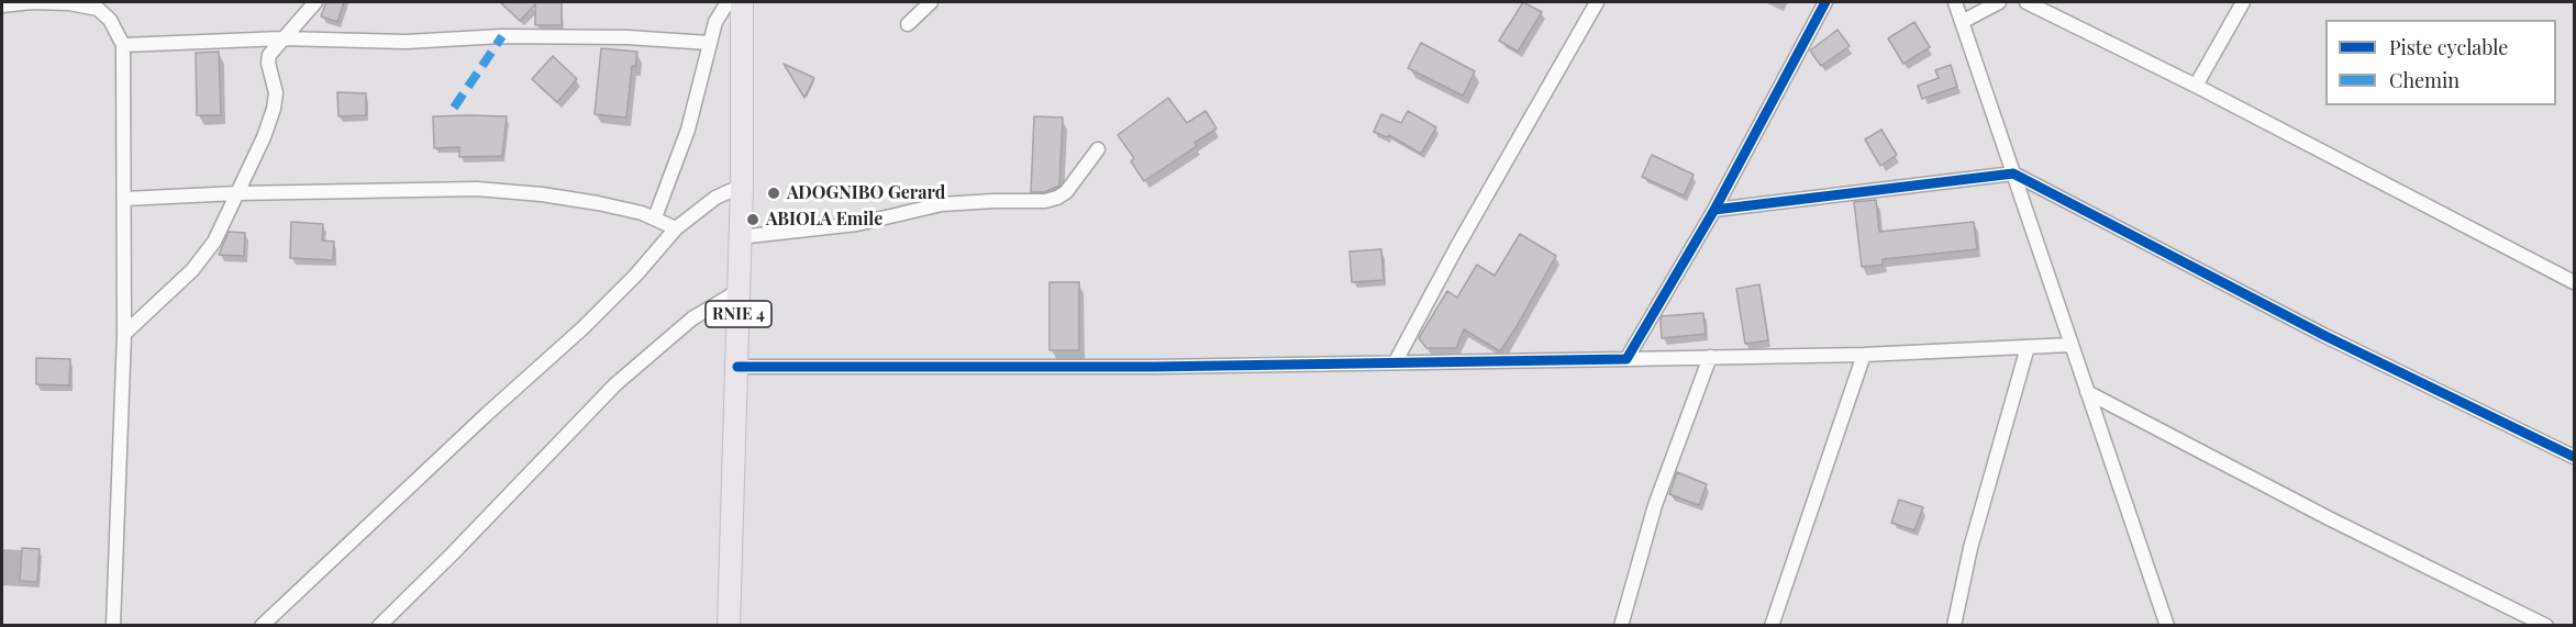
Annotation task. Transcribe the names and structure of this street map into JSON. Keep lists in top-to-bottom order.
{
  "streets": {
    "main road": ["RNIE 4"]
  },
  "places": ["ADOGNIBO Gerard", "ABIOLA Emile"],
  "legend": ["Piste cyclable", "Chemin"]
}
